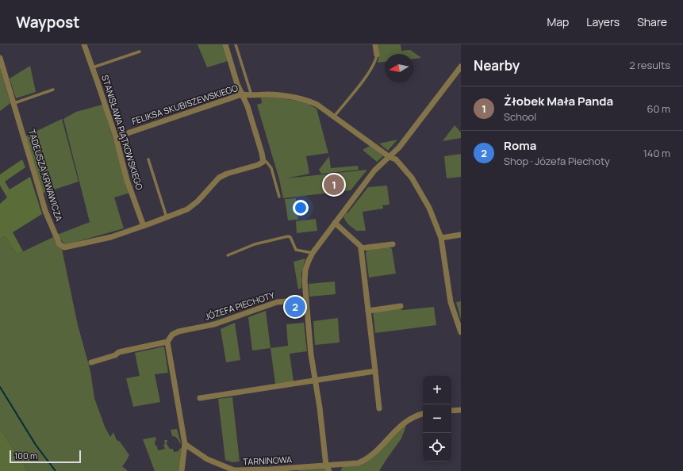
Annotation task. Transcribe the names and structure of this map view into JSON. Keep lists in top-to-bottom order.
{
  "streets": {
    "street": [
      "FELIKSA SKUBISZEWSKIEGO",
      "STANISŁAWA PIĄTKOWSKIEGO",
      "TADEUSZA KRWAWICZA",
      "JÓZEFA PIECHOTY",
      "TARNINOWA"
    ]
  },
  "crossings": [
    ["FELIKSA SKUBISZEWSKIEGO", "STANISŁAWA PIĄTKOWSKIEGO"],
    ["STANISŁAWA PIĄTKOWSKIEGO", "TADEUSZA KRWAWICZA"]
  ],
  "scale_bar": "100 m",
  "north": "left",
  "page": {
    "header": "Waypost",
    "nav": ["Map", "Layers", "Share"],
    "heading": ["Nearby", "2 results"],
    "list": [
      {
        "mark": "1",
        "name": "Żłobek Mała Panda",
        "note": "School",
        "value": "60 m"
      },
      {
        "mark": "2",
        "name": "Roma",
        "note": "Shop · Józefa Piechoty",
        "value": "140 m"
      }
    ],
    "pins": ["1", "2"],
    "map_buttons": ["+", "−"],
    "scale": "100 m"
  }
}
